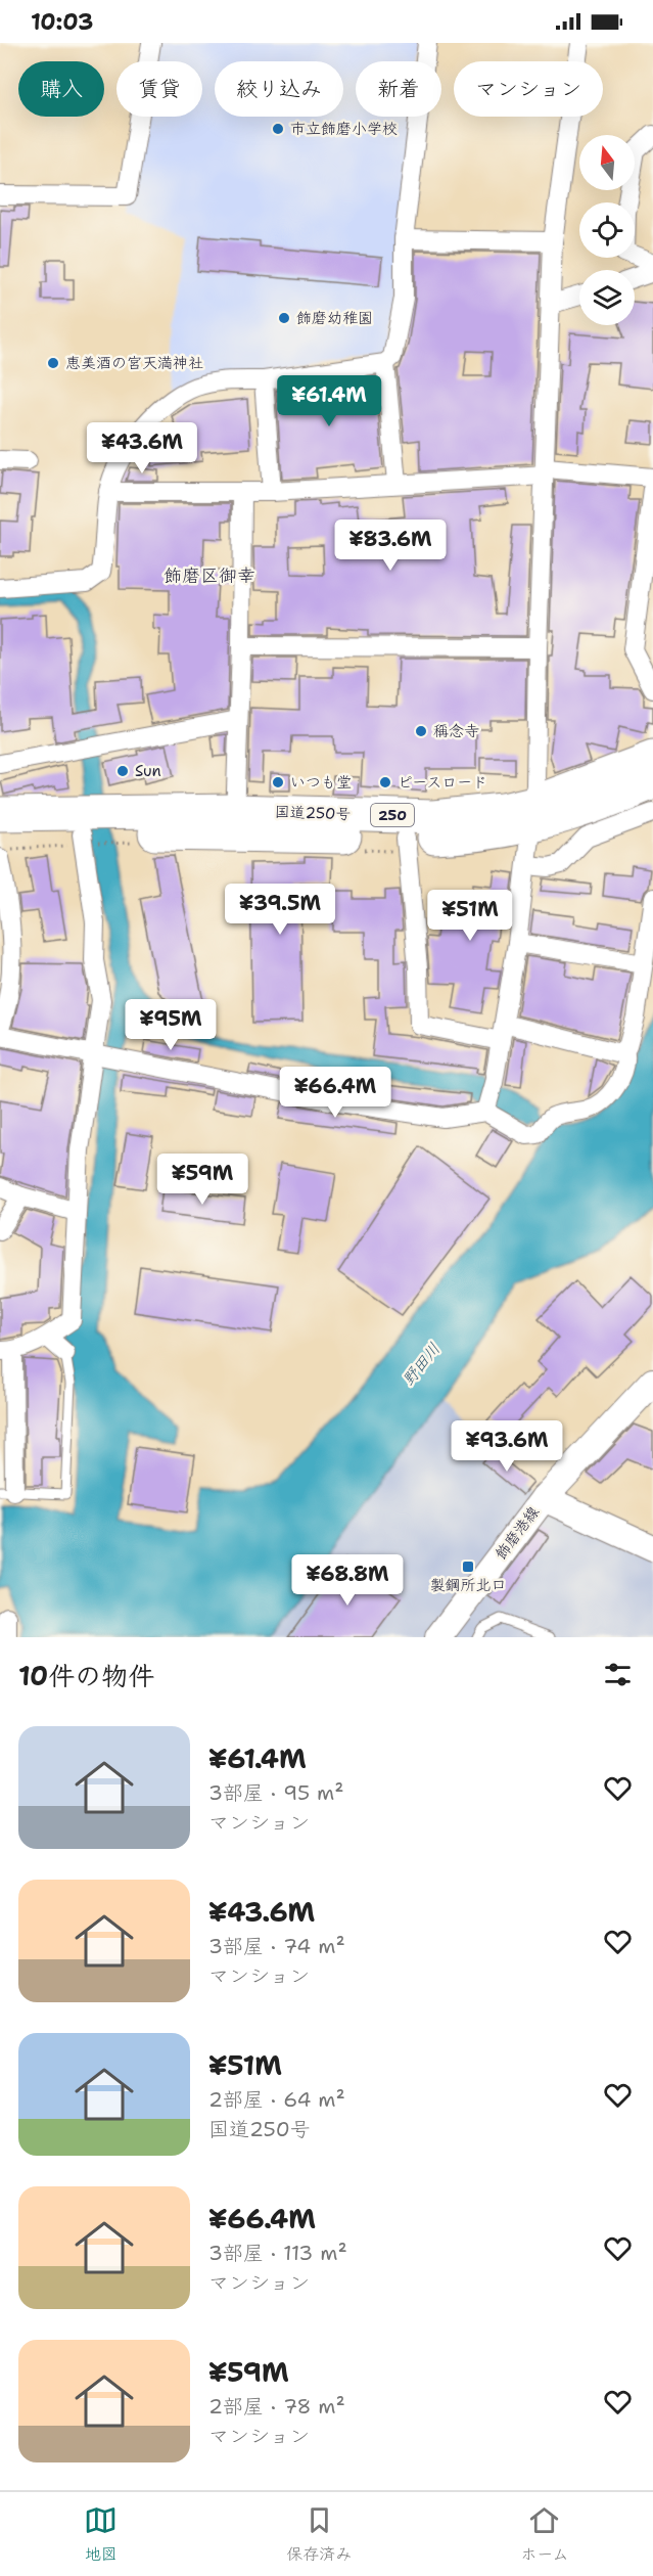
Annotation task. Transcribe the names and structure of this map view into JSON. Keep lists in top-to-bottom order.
{
  "streets": {
    "highway": ["国道250号", "250"],
    "main road": ["飾磨港線"]
  },
  "districts": ["飾磨区御幸"],
  "water": ["野田川"],
  "places": {
    "other": [
      "市立飾磨小学校",
      "飾磨幼稚園",
      "恵美酒の宮天満神社",
      "稱念寺",
      "Sun",
      "いつも堂",
      "ピースロード"
    ],
    "transit": ["製鋼所北口"]
  },
  "north": "top",
  "page": {
    "status": "10:03",
    "chip": [
      "購入",
      "賃貸",
      "絞り込み",
      "新着",
      "マンション"
    ],
    "price": [
      "¥61.4M",
      "¥43.6M",
      "¥83.6M",
      "¥39.5M",
      "¥51M",
      "¥95M",
      "¥66.4M",
      "¥59M",
      "¥93.6M",
      "¥68.8M"
    ],
    "heading": "10件の物件",
    "list": [
      {
        "name": "¥61.4M",
        "note": "3部屋 · 95 m² · マンション"
      },
      {
        "name": "¥43.6M",
        "note": "3部屋 · 74 m² · マンション"
      },
      {
        "name": "¥51M",
        "note": "2部屋 · 64 m² · 国道250号"
      },
      {
        "name": "¥66.4M",
        "note": "3部屋 · 113 m² · マンション"
      },
      {
        "name": "¥59M",
        "note": "2部屋 · 78 m² · マンション"
      }
    ],
    "tabs": ["地図", "保存済み", "ホーム"]
  }
}
